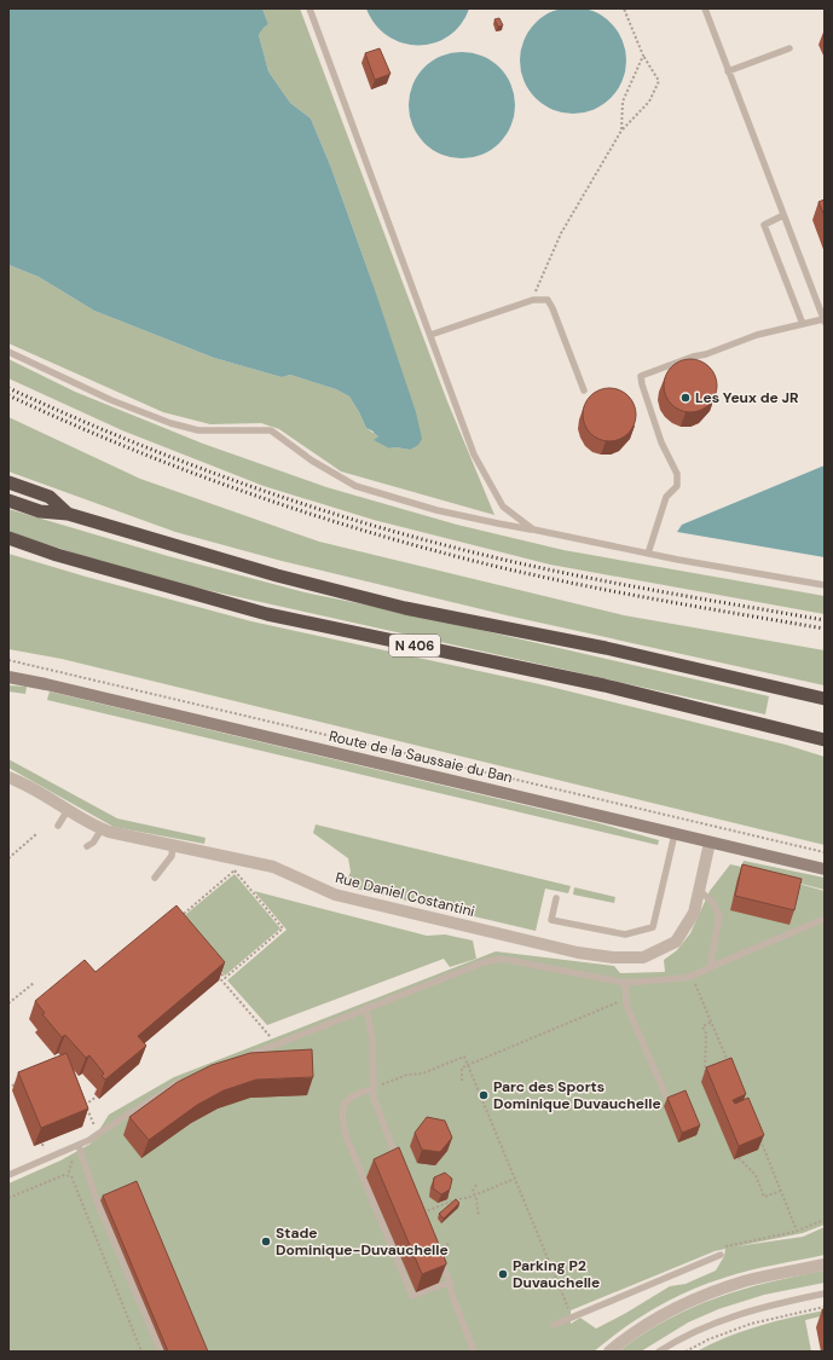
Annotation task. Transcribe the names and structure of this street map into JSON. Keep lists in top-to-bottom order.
{
  "streets": {
    "highway": ["N 406"],
    "main road": ["Route de la Saussaie du Ban"],
    "street": ["Rue Daniel Costantini"]
  },
  "crossings": [
    ["Route de la Saussaie du Ban", "Rue Daniel Costantini"]
  ],
  "places": [
    "Les Yeux de JR",
    "Parc des Sports Dominique Duvauchelle",
    "Stade Dominique-Duvauchelle",
    "Parking P2 Duvauchelle"
  ]
}
